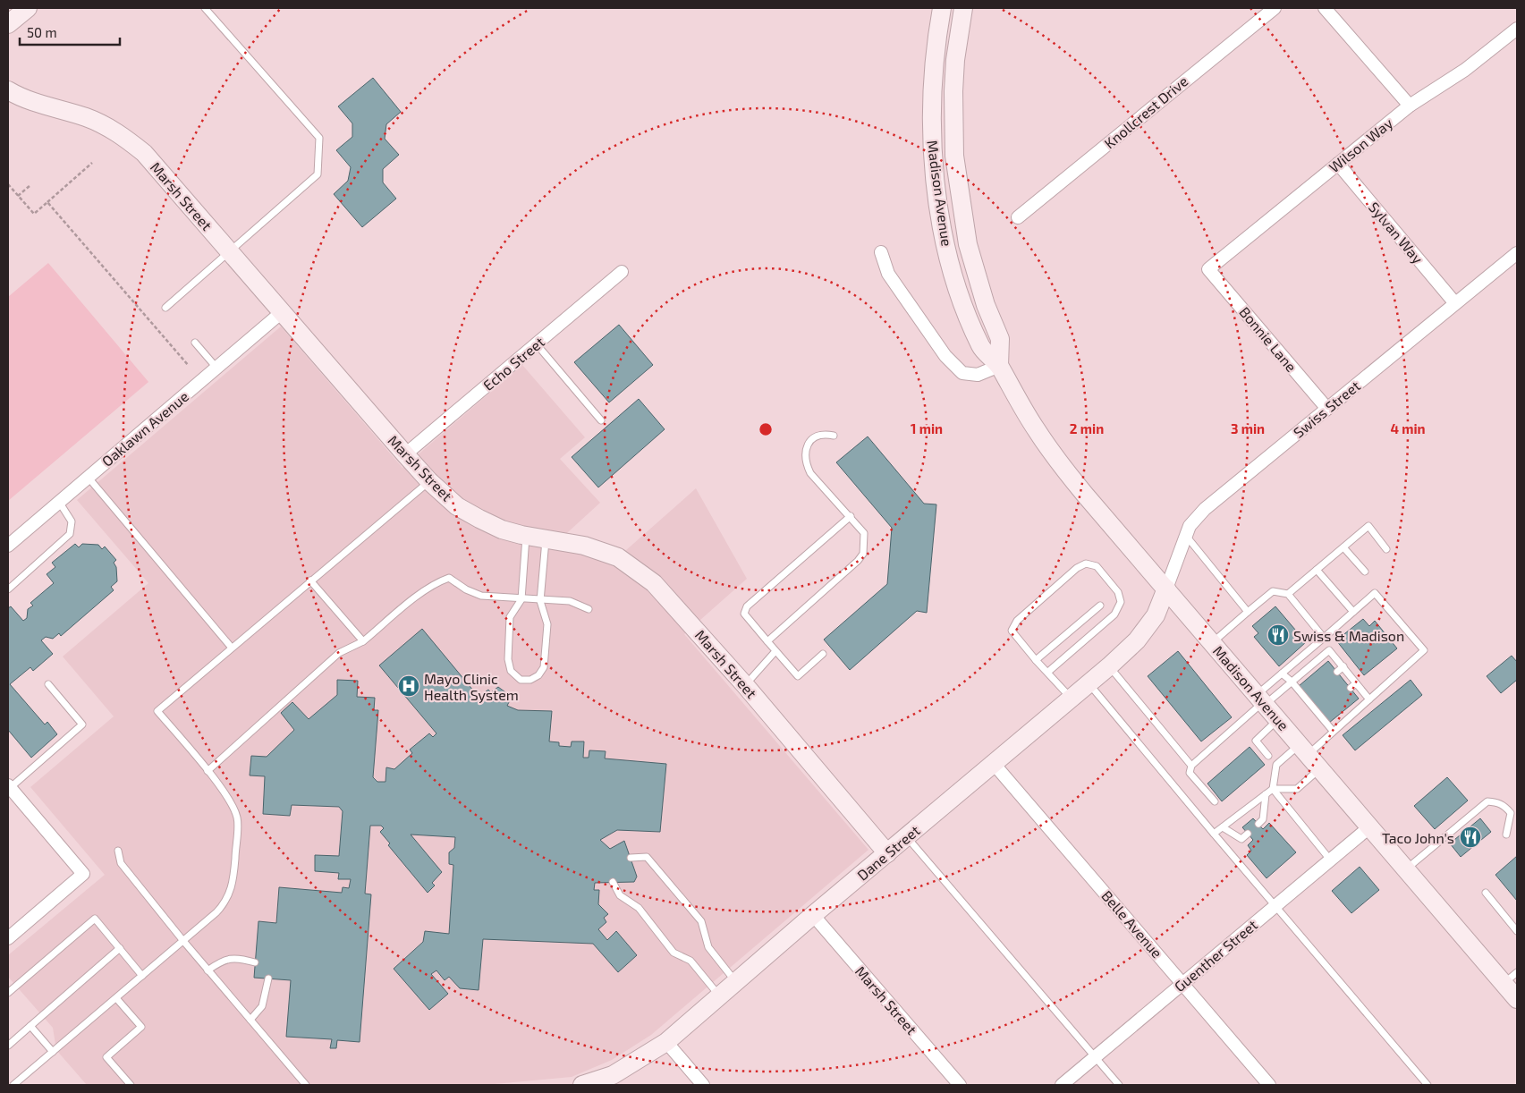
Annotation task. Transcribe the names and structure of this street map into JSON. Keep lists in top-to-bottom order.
{
  "streets": {
    "street": [
      "Knollcrest Drive",
      "Wilson Way",
      "Madison Avenue",
      "Marsh Street",
      "Sylvan Way",
      "Bonnie Lane",
      "Echo Street",
      "Swiss Street",
      "Oaklawn Avenue",
      "Dane Street",
      "Belle Avenue",
      "Guenther Street"
    ]
  },
  "crossings": [
    ["Wilson Way", "Sylvan Way"],
    ["Wilson Way", "Bonnie Lane"],
    ["Madison Avenue", "Swiss Street"],
    ["Madison Avenue", "Dane Street"],
    ["Madison Avenue", "Guenther Street"],
    ["Marsh Street", "Echo Street"],
    ["Marsh Street", "Oaklawn Avenue"],
    ["Marsh Street", "Dane Street"],
    ["Sylvan Way", "Swiss Street"],
    ["Bonnie Lane", "Swiss Street"],
    ["Swiss Street", "Dane Street"],
    ["Dane Street", "Belle Avenue"],
    ["Belle Avenue", "Guenther Street"]
  ],
  "places": {
    "restaurant": ["Swiss & Madison", "Taco John's"],
    "hospital": ["Mayo Clinic Health System"]
  },
  "scale_bar": "50 m",
  "rings": [
    "1 min",
    "2 min",
    "3 min",
    "4 min"
  ]
}
